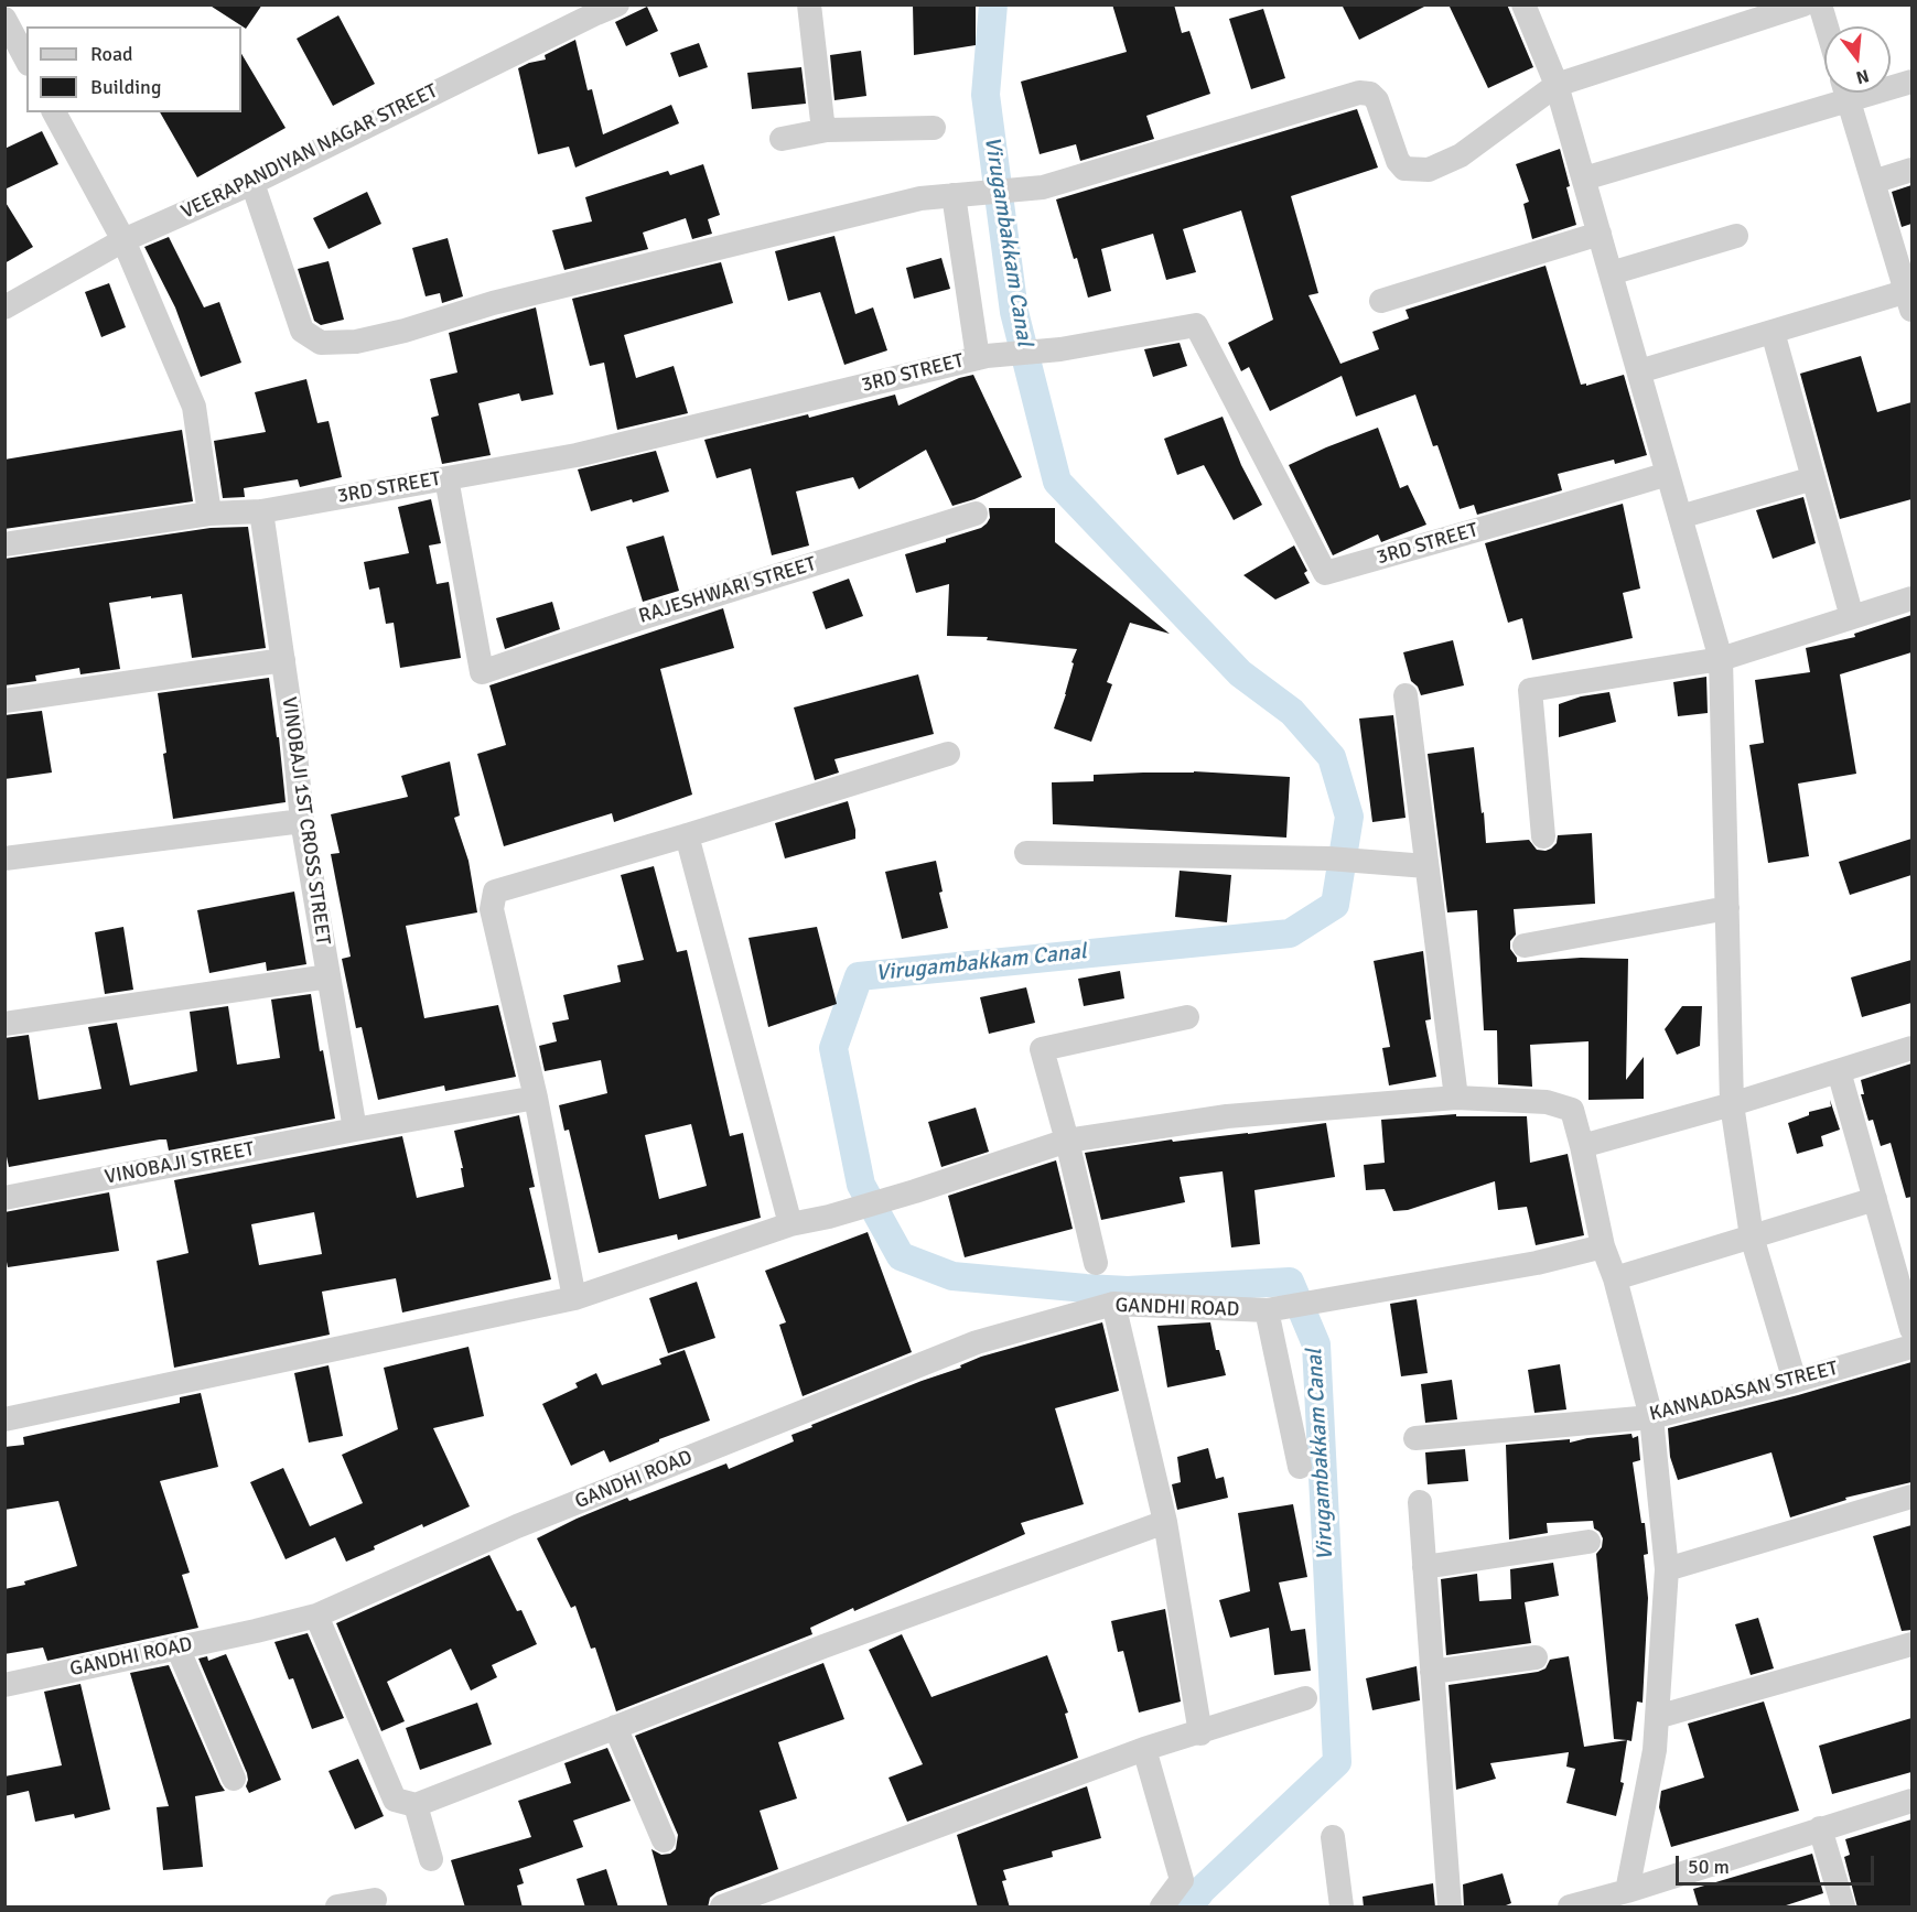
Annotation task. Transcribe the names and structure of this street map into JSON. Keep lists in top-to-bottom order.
{
  "streets": {
    "street": [
      "VEERAPANDIYAN NAGAR STREET",
      "3RD STREET",
      "RAJESHWARI STREET",
      "VINOBAJI 1ST CROSS STREET",
      "VINOBAJI STREET",
      "GANDHI ROAD",
      "KANNADASAN STREET"
    ]
  },
  "crossings": [
    ["3RD STREET", "RAJESHWARI STREET"],
    ["3RD STREET", "VINOBAJI 1ST CROSS STREET"],
    ["VINOBAJI 1ST CROSS STREET", "VINOBAJI STREET"]
  ],
  "water": ["Virugambakkam Canal"],
  "legend": ["Road", "Building"],
  "scale_bar": "50 m",
  "north": "bottom"
}
